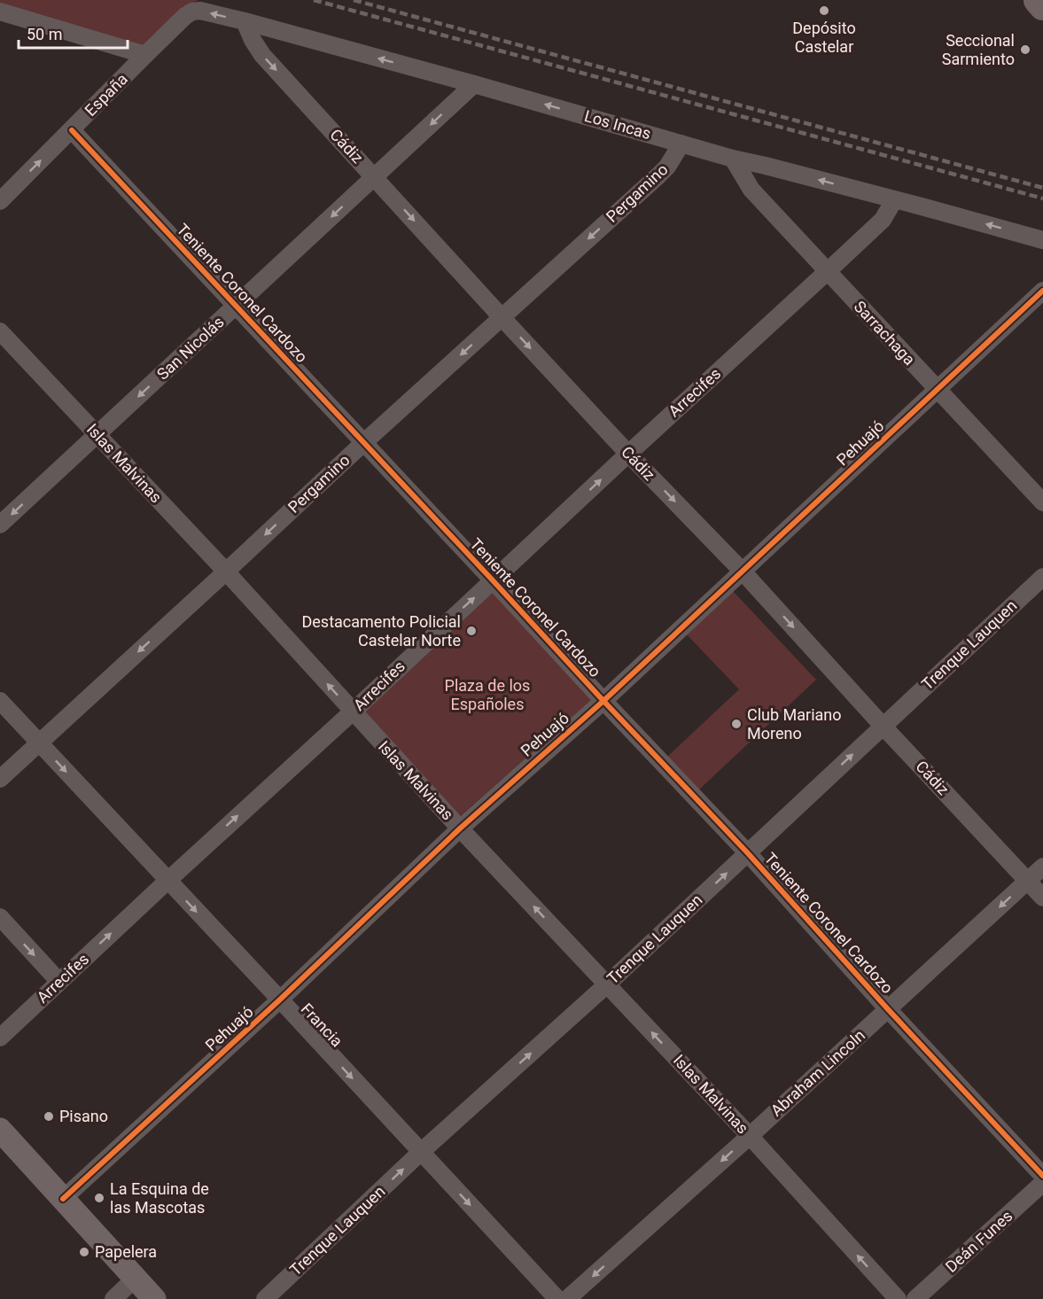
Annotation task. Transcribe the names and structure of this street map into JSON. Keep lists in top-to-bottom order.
{
  "streets": {
    "street": [
      "España",
      "Los Incas",
      "Cádiz",
      "Pergamino",
      "Teniente Coronel Cardozo",
      "Sarrachaga",
      "San Nicolás",
      "Arrecifes",
      "Pehuajó",
      "Islas Malvinas",
      "Trenque Lauquen",
      "Francia",
      "Abraham Lincoln",
      "Deán Funes"
    ]
  },
  "crossings": [
    ["España", "Los Incas"],
    ["España", "Teniente Coronel Cardozo"],
    ["Los Incas", "Cádiz"],
    ["Los Incas", "Pergamino"],
    ["Los Incas", "Sarrachaga"],
    ["Los Incas", "San Nicolás"],
    ["Los Incas", "Arrecifes"],
    ["Cádiz", "Pergamino"],
    ["Cádiz", "San Nicolás"],
    ["Cádiz", "Arrecifes"],
    ["Cádiz", "Pehuajó"],
    ["Cádiz", "Trenque Lauquen"],
    ["Cádiz", "Abraham Lincoln"],
    ["Pergamino", "Teniente Coronel Cardozo"],
    ["Pergamino", "Islas Malvinas"],
    ["Pergamino", "Francia"],
    ["Teniente Coronel Cardozo", "San Nicolás"],
    ["Teniente Coronel Cardozo", "Arrecifes"],
    ["Teniente Coronel Cardozo", "Pehuajó"],
    ["Teniente Coronel Cardozo", "Trenque Lauquen"],
    ["Teniente Coronel Cardozo", "Abraham Lincoln"],
    ["Sarrachaga", "Arrecifes"],
    ["Sarrachaga", "Pehuajó"],
    ["San Nicolás", "Islas Malvinas"],
    ["Arrecifes", "Islas Malvinas"],
    ["Arrecifes", "Francia"],
    ["Pehuajó", "Islas Malvinas"],
    ["Pehuajó", "Francia"],
    ["Islas Malvinas", "Trenque Lauquen"],
    ["Islas Malvinas", "Abraham Lincoln"],
    ["Trenque Lauquen", "Francia"]
  ],
  "one_way": [
    "España",
    "Los Incas",
    "Cádiz",
    "Pergamino",
    "San Nicolás",
    "Arrecifes",
    "Islas Malvinas",
    "Trenque Lauquen",
    "Francia",
    "Abraham Lincoln"
  ],
  "parks": ["Plaza de los Españoles"],
  "places": [
    "Depósito Castelar",
    "Seccional Sarmiento",
    "Destacamento Policial Castelar Norte",
    "Club Mariano Moreno",
    "Pisano",
    "La Esquina de las Mascotas",
    "Papelera"
  ],
  "scale_bar": "50 m"
}
